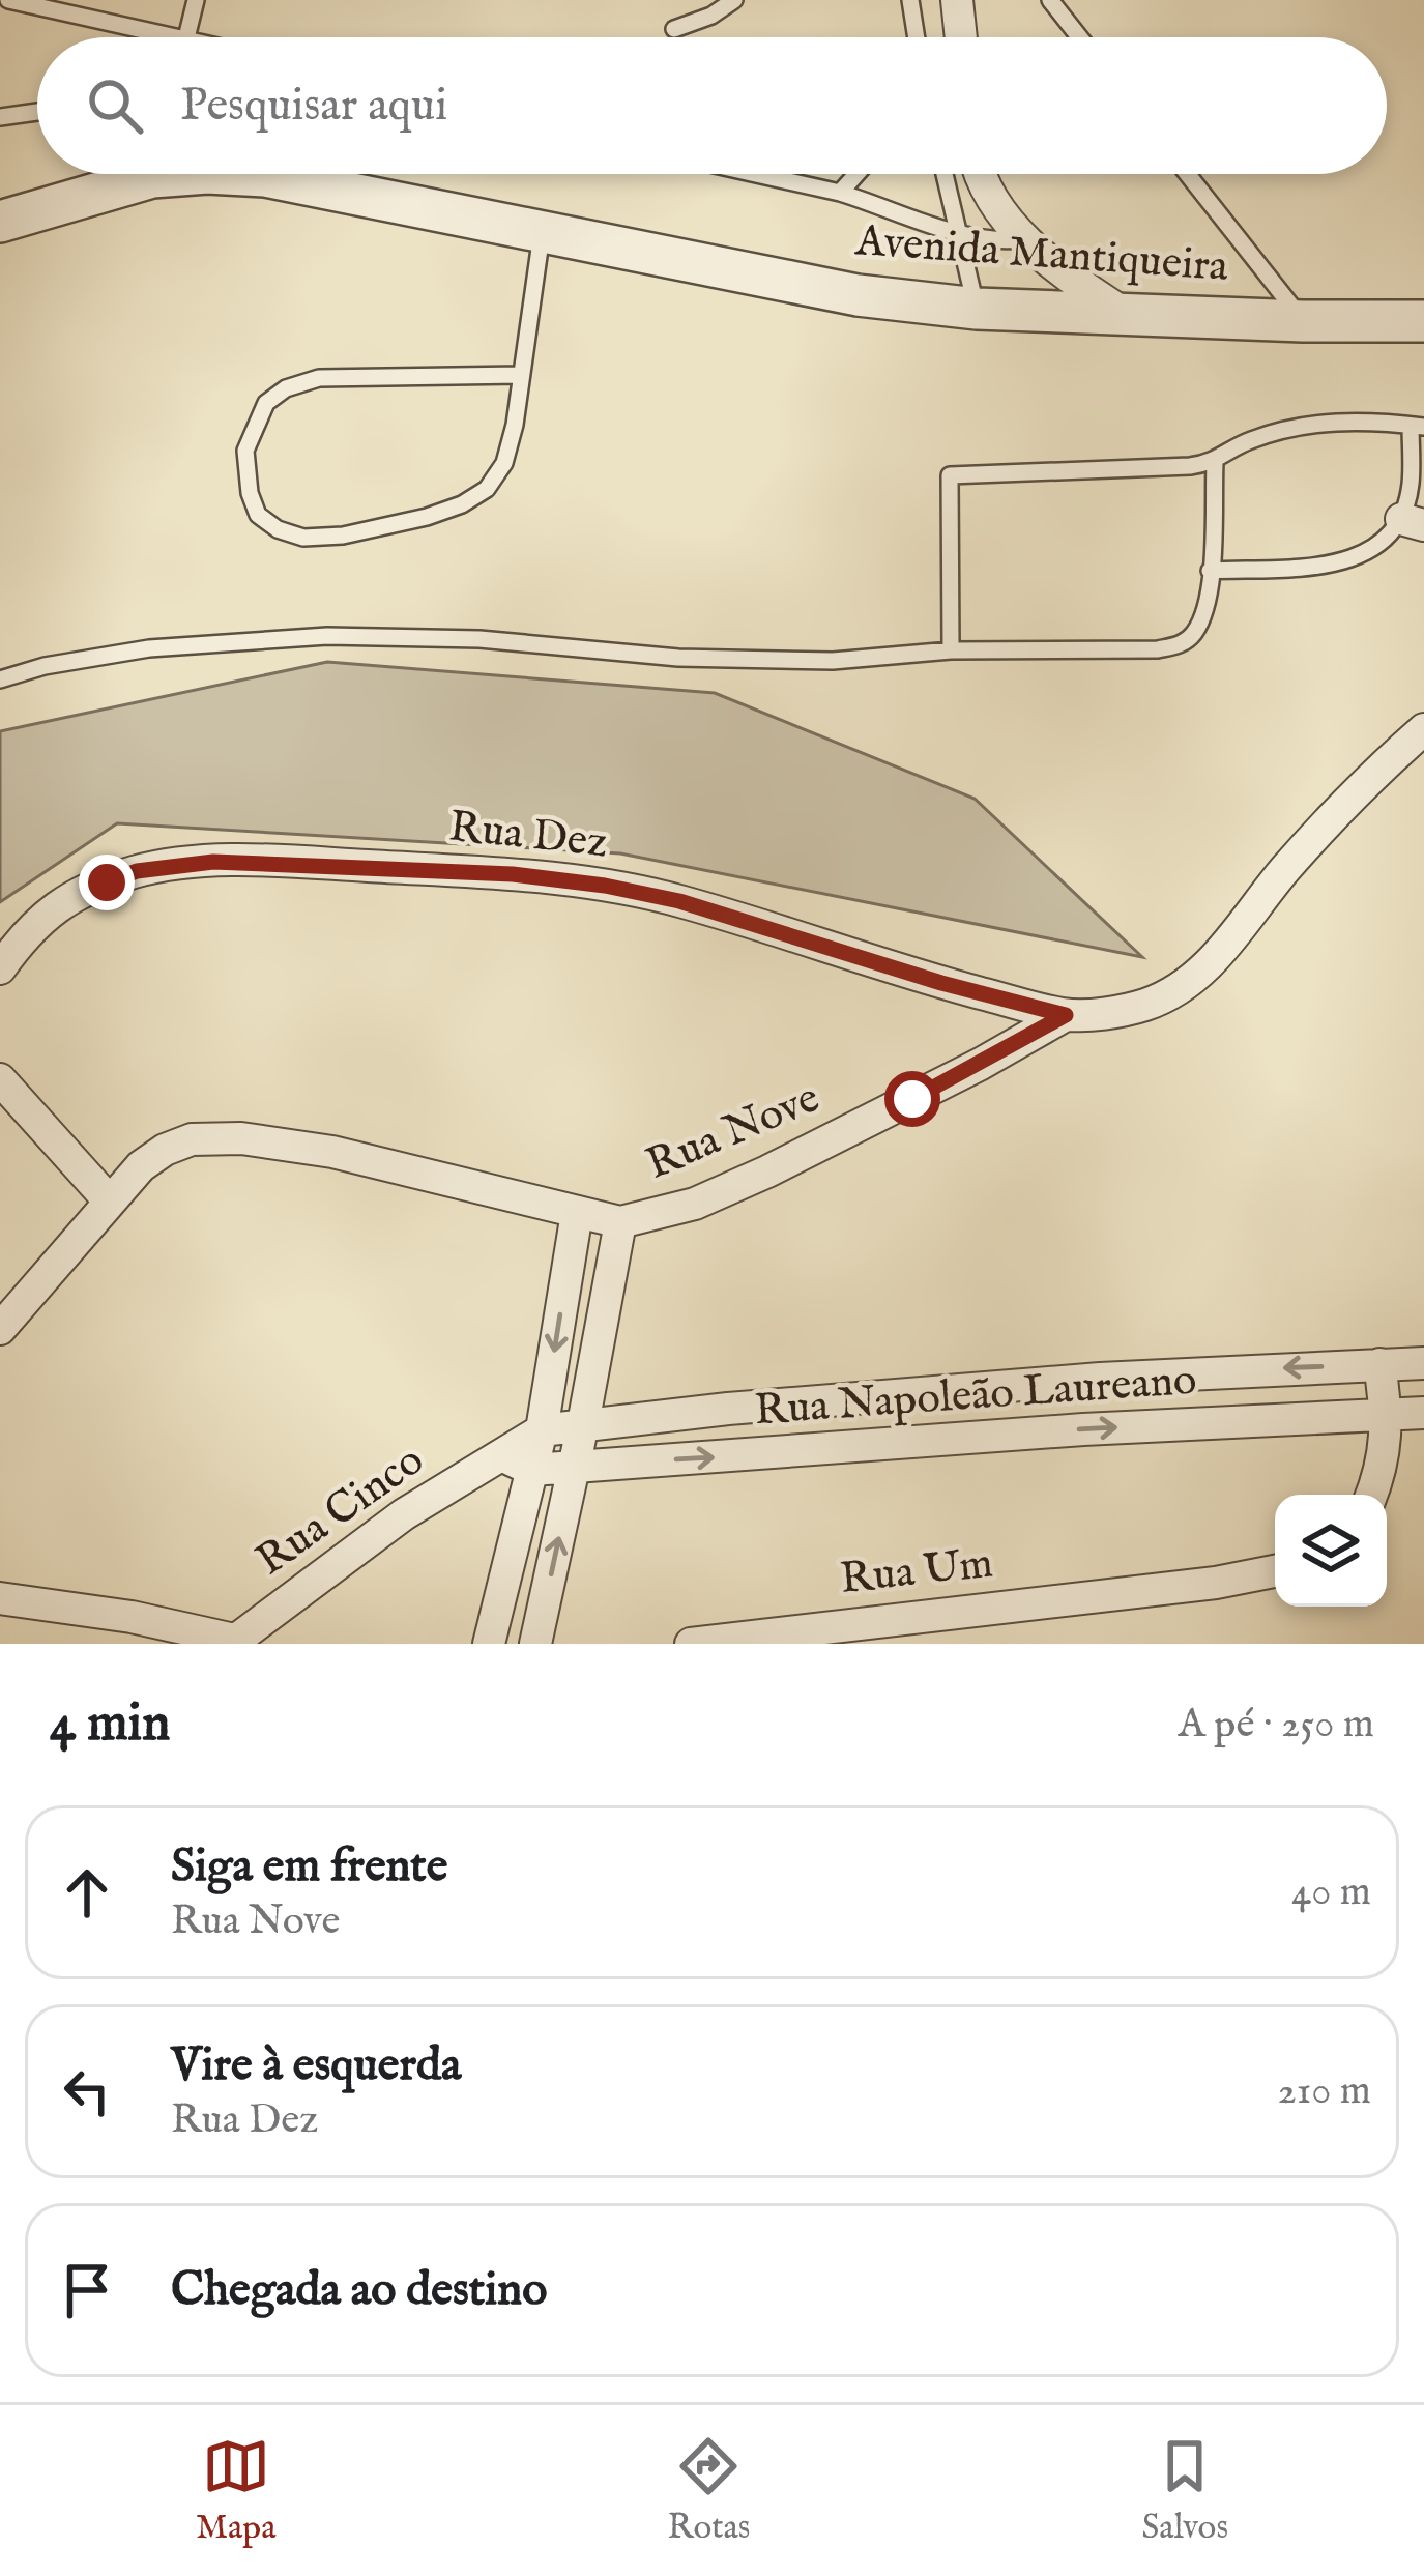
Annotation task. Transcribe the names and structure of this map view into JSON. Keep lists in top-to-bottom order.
{
  "streets": {
    "street": [
      "Avenida Mantiqueira",
      "Rua Dez",
      "Rua Nove",
      "Rua Napoleão Laureano",
      "Rua Cinco",
      "Rua Um"
    ]
  },
  "crossings": [
    ["Rua Dez", "Rua Nove"],
    ["Rua Napoleão Laureano", "Rua Cinco"]
  ],
  "page": {
    "search": "Pesquisar aqui",
    "heading": ["4 min", "A pé · 250 m"],
    "list": [
      ["Siga em frente", "Rua Nove", "40 m"],
      ["Vire à esquerda", "Rua Dez", "210 m"],
      "Chegada ao destino"
    ],
    "nav": ["Mapa", "Rotas", "Salvos"]
  }
}
